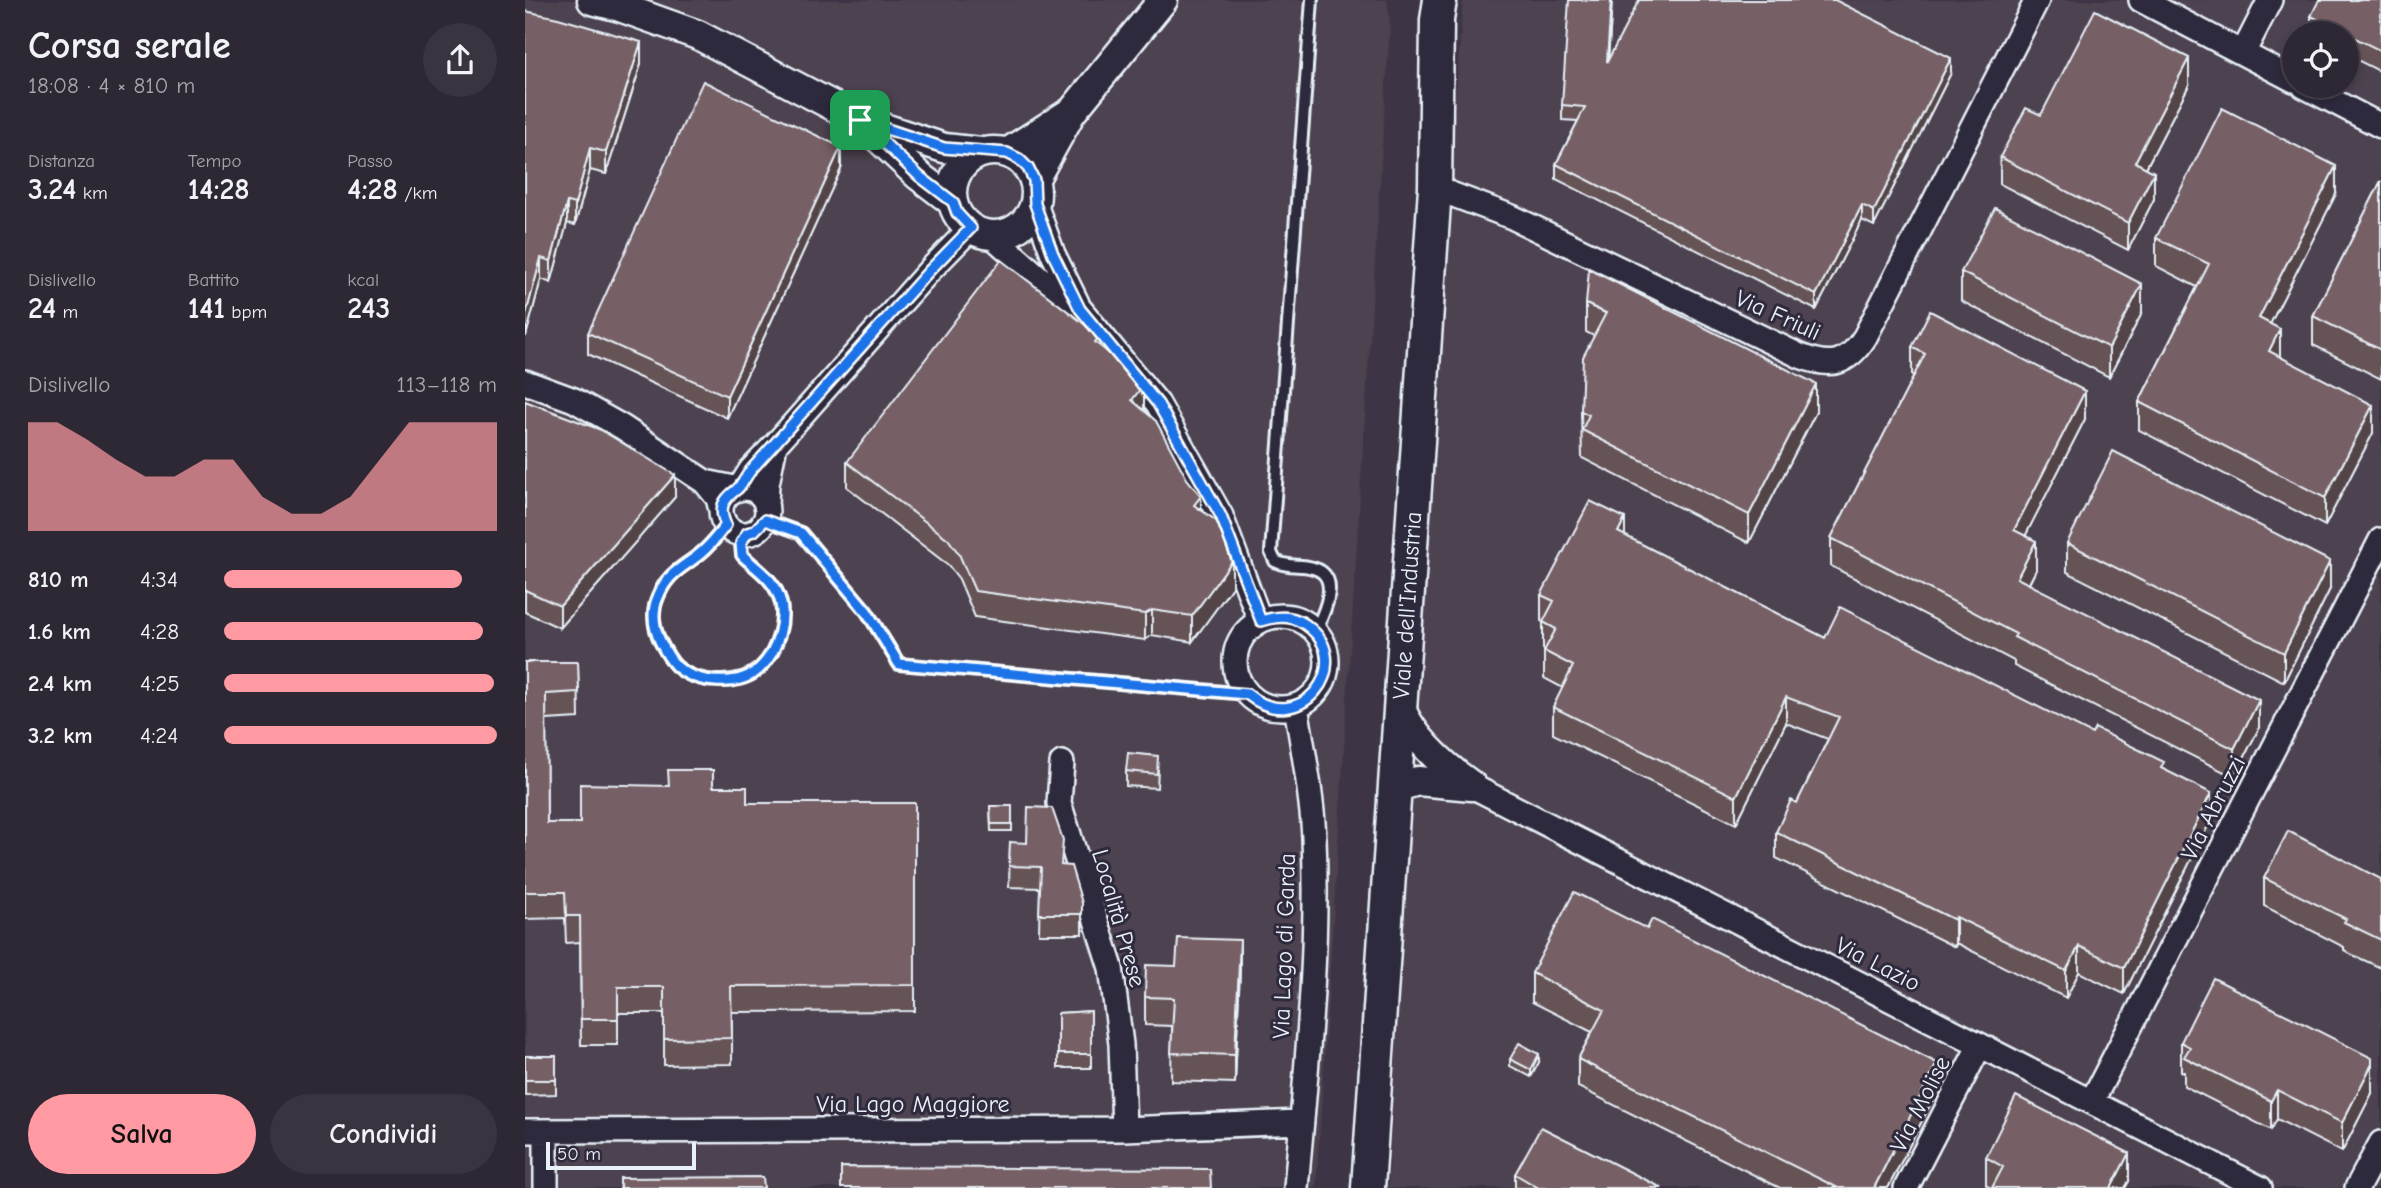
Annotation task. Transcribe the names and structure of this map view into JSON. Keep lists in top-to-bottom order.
{
  "streets": {
    "main road": ["Viale dell'Industria"],
    "street": [
      "Via Friuli",
      "Via Abruzzi",
      "Località Prese",
      "Via Lago di Garda",
      "Via Lazio",
      "Via Lago Maggiore",
      "Via Molise"
    ]
  },
  "crossings": [
    ["Via Friuli", "Viale dell'Industria"],
    ["Via Abruzzi", "Via Lazio"],
    ["Località Prese", "Via Lago Maggiore"],
    ["Via Lago di Garda", "Via Lago Maggiore"],
    ["Via Lazio", "Via Molise"]
  ],
  "scale_bar": "50 m",
  "page": {
    "heading": ["Corsa serale", "18:08 · 4 × 810 m"],
    "stats": [
      ["Distanza", "3.24 km"],
      ["Tempo", "14:28"],
      ["Passo", "4:28 /km"],
      ["Dislivello", "24 m"],
      ["Battito", "141 bpm"],
      ["kcal", "243"]
    ],
    "chart": ["Dislivello", "113–118 m"],
    "list": [
      {
        "name": "810 m",
        "note": "4:34"
      },
      {
        "name": "1.6 km",
        "note": "4:28"
      },
      {
        "name": "2.4 km",
        "note": "4:25"
      },
      {
        "name": "3.2 km",
        "note": "4:24"
      }
    ],
    "buttons": ["Salva", "Condividi"],
    "scale": "50 m"
  }
}
